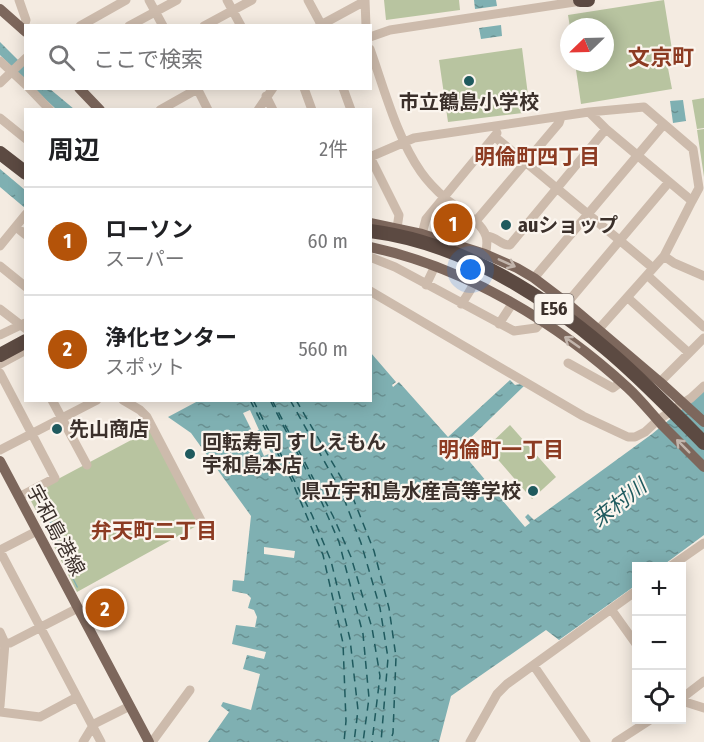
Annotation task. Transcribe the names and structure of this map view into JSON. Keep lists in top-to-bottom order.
{
  "streets": {
    "highway": ["E56"],
    "main road": ["宇和島港線"]
  },
  "districts": [
    "文京町",
    "明倫町四丁目",
    "明倫町一丁目",
    "弁天町二丁目"
  ],
  "water": ["来村川"],
  "places": [
    "市立鶴島小学校",
    "auショップ",
    "先山商店",
    "回転寿司 すしえもん 宇和島本店",
    "県立宇和島水産高等学校"
  ],
  "north": "bottom left",
  "page": {
    "search": "ここで検索",
    "heading": ["周辺", "2件"],
    "list": [
      {
        "mark": "1",
        "name": "ローソン",
        "note": "スーパー",
        "value": "60 m"
      },
      {
        "mark": "2",
        "name": "浄化センター",
        "note": "スポット",
        "value": "560 m"
      }
    ],
    "pins": ["1", "2"],
    "map_buttons": ["+", "−"]
  }
}
